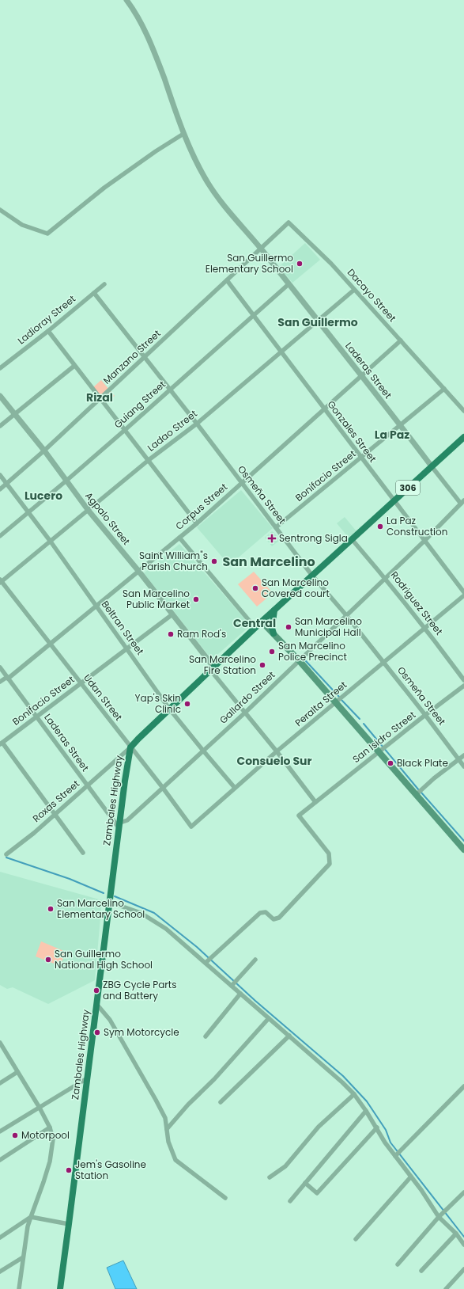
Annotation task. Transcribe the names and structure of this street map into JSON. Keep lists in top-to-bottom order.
{
  "streets": {
    "main road": ["306", "Zambales Highway"],
    "street": [
      "Dacayo Street",
      "Ladioray Street",
      "Manzano Street",
      "Laderas Street",
      "Guiang Street",
      "Ladao Street",
      "Gonzales Street",
      "Bonifacio Street",
      "Osmeña Street",
      "Corpus Street",
      "Agpalo Street",
      "Rodriguez Street",
      "Beltran Street",
      "Udan Street",
      "Gallardo Street",
      "Peralta Street",
      "San Isidro Street",
      "Roxas Street"
    ]
  },
  "crossings": [
    ["Dacayo Street", "Manzano Street"],
    ["Dacayo Street", "Laderas Street"],
    ["Dacayo Street", "Ladao Street"],
    ["Dacayo Street", "Bonifacio Street"],
    ["Dacayo Street", "Corpus Street"],
    ["Ladioray Street", "Osmeña Street"],
    ["Manzano Street", "Laderas Street"],
    ["Manzano Street", "Gonzales Street"],
    ["Manzano Street", "Osmeña Street"],
    ["Manzano Street", "Agpalo Street"],
    ["Manzano Street", "Beltran Street"],
    ["Laderas Street", "Guiang Street"],
    ["Laderas Street", "Ladao Street"],
    ["Laderas Street", "Bonifacio Street"],
    ["Laderas Street", "Corpus Street"],
    ["Laderas Street", "Gallardo Street"],
    ["Laderas Street", "Zambales Highway"],
    ["Laderas Street", "Roxas Street"],
    ["Guiang Street", "Gonzales Street"],
    ["Guiang Street", "Osmeña Street"],
    ["Guiang Street", "Agpalo Street"],
    ["Guiang Street", "Beltran Street"],
    ["Ladao Street", "Gonzales Street"],
    ["Ladao Street", "Osmeña Street"],
    ["Ladao Street", "Agpalo Street"],
    ["Ladao Street", "Beltran Street"],
    ["Ladao Street", "Udan Street"],
    ["Gonzales Street", "Bonifacio Street"],
    ["Gonzales Street", "Corpus Street"],
    ["Gonzales Street", "Gallardo Street"],
    ["Gonzales Street", "Zambales Highway"],
    ["Bonifacio Street", "Osmeña Street"],
    ["Bonifacio Street", "Agpalo Street"],
    ["Bonifacio Street", "Beltran Street"],
    ["Bonifacio Street", "Udan Street"],
    ["Osmeña Street", "Corpus Street"],
    ["Osmeña Street", "Gallardo Street"],
    ["Osmeña Street", "Peralta Street"],
    ["Osmeña Street", "San Isidro Street"],
    ["Osmeña Street", "Zambales Highway"],
    ["Corpus Street", "Agpalo Street"],
    ["Corpus Street", "Beltran Street"],
    ["Corpus Street", "Udan Street"],
    ["Agpalo Street", "Gallardo Street"],
    ["Agpalo Street", "Peralta Street"],
    ["Agpalo Street", "San Isidro Street"],
    ["Agpalo Street", "Zambales Highway"],
    ["Rodriguez Street", "Gallardo Street"],
    ["Rodriguez Street", "Peralta Street"],
    ["Rodriguez Street", "Zambales Highway"],
    ["Beltran Street", "Gallardo Street"],
    ["Beltran Street", "Peralta Street"],
    ["Beltran Street", "Zambales Highway"],
    ["Udan Street", "Gallardo Street"],
    ["Udan Street", "Peralta Street"],
    ["Udan Street", "Zambales Highway"],
    ["Udan Street", "Roxas Street"],
    ["Gallardo Street", "Zambales Highway"],
    ["Zambales Highway", "Roxas Street"]
  ],
  "districts": [
    "San Guillermo",
    "Rizal",
    "La Paz",
    "Lucero",
    "San Marcelino",
    "Central",
    "Consuelo Sur"
  ],
  "places": {
    "other": [
      "San Guillermo Elementary School",
      "La Paz Construction",
      "Saint William\"s Parish Church",
      "San Marcelino Covered court",
      "San Marcelino Public Market",
      "San Marcelino Municipal Hall",
      "Ram Rod's",
      "San Marcelino Police Precinct",
      "San Marcelino Fire Station",
      "Yap's Skin Clinic",
      "Black Plate",
      "San Marcelino Elementary School",
      "San Guillermo National High School",
      "ZBG Cycle Parts and Battery",
      "Sym Motorcycle",
      "Motorpool",
      "Jem's Gasoline Station"
    ],
    "health": ["Sentrong Sigla"]
  }
}
